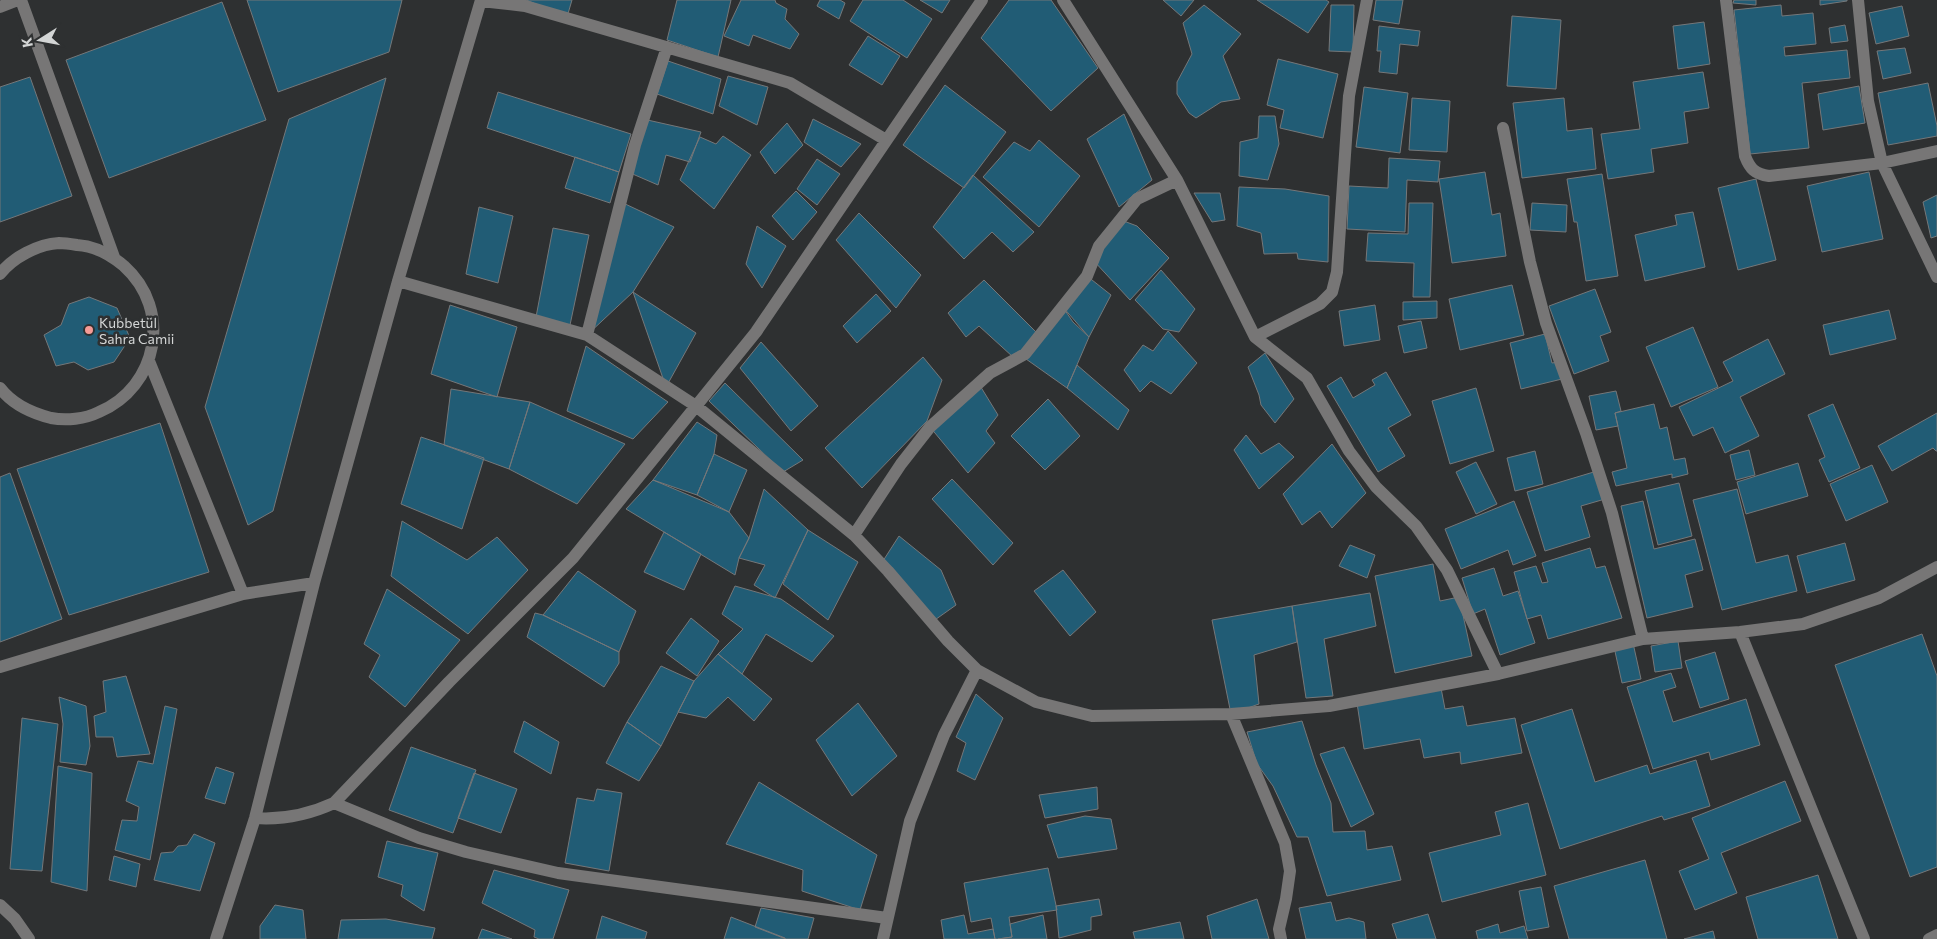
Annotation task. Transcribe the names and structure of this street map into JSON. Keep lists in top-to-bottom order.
{
  "places": ["Kubbetül Sahra Camii"],
  "north": "left"
}
